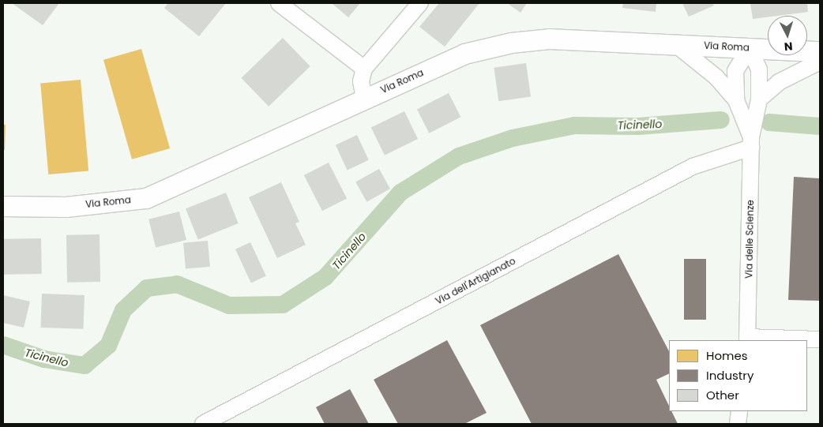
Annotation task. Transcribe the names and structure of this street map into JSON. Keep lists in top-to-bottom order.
{
  "streets": {
    "street": ["Via Roma", "Via delle Scienze", "Via dell'Artigianato"]
  },
  "crossings": [
    ["Via Roma", "Via delle Scienze"],
    ["Via delle Scienze", "Via dell'Artigianato"]
  ],
  "water": ["Ticinello"],
  "legend": ["Homes", "Industry", "Other"],
  "north": "bottom"
}
